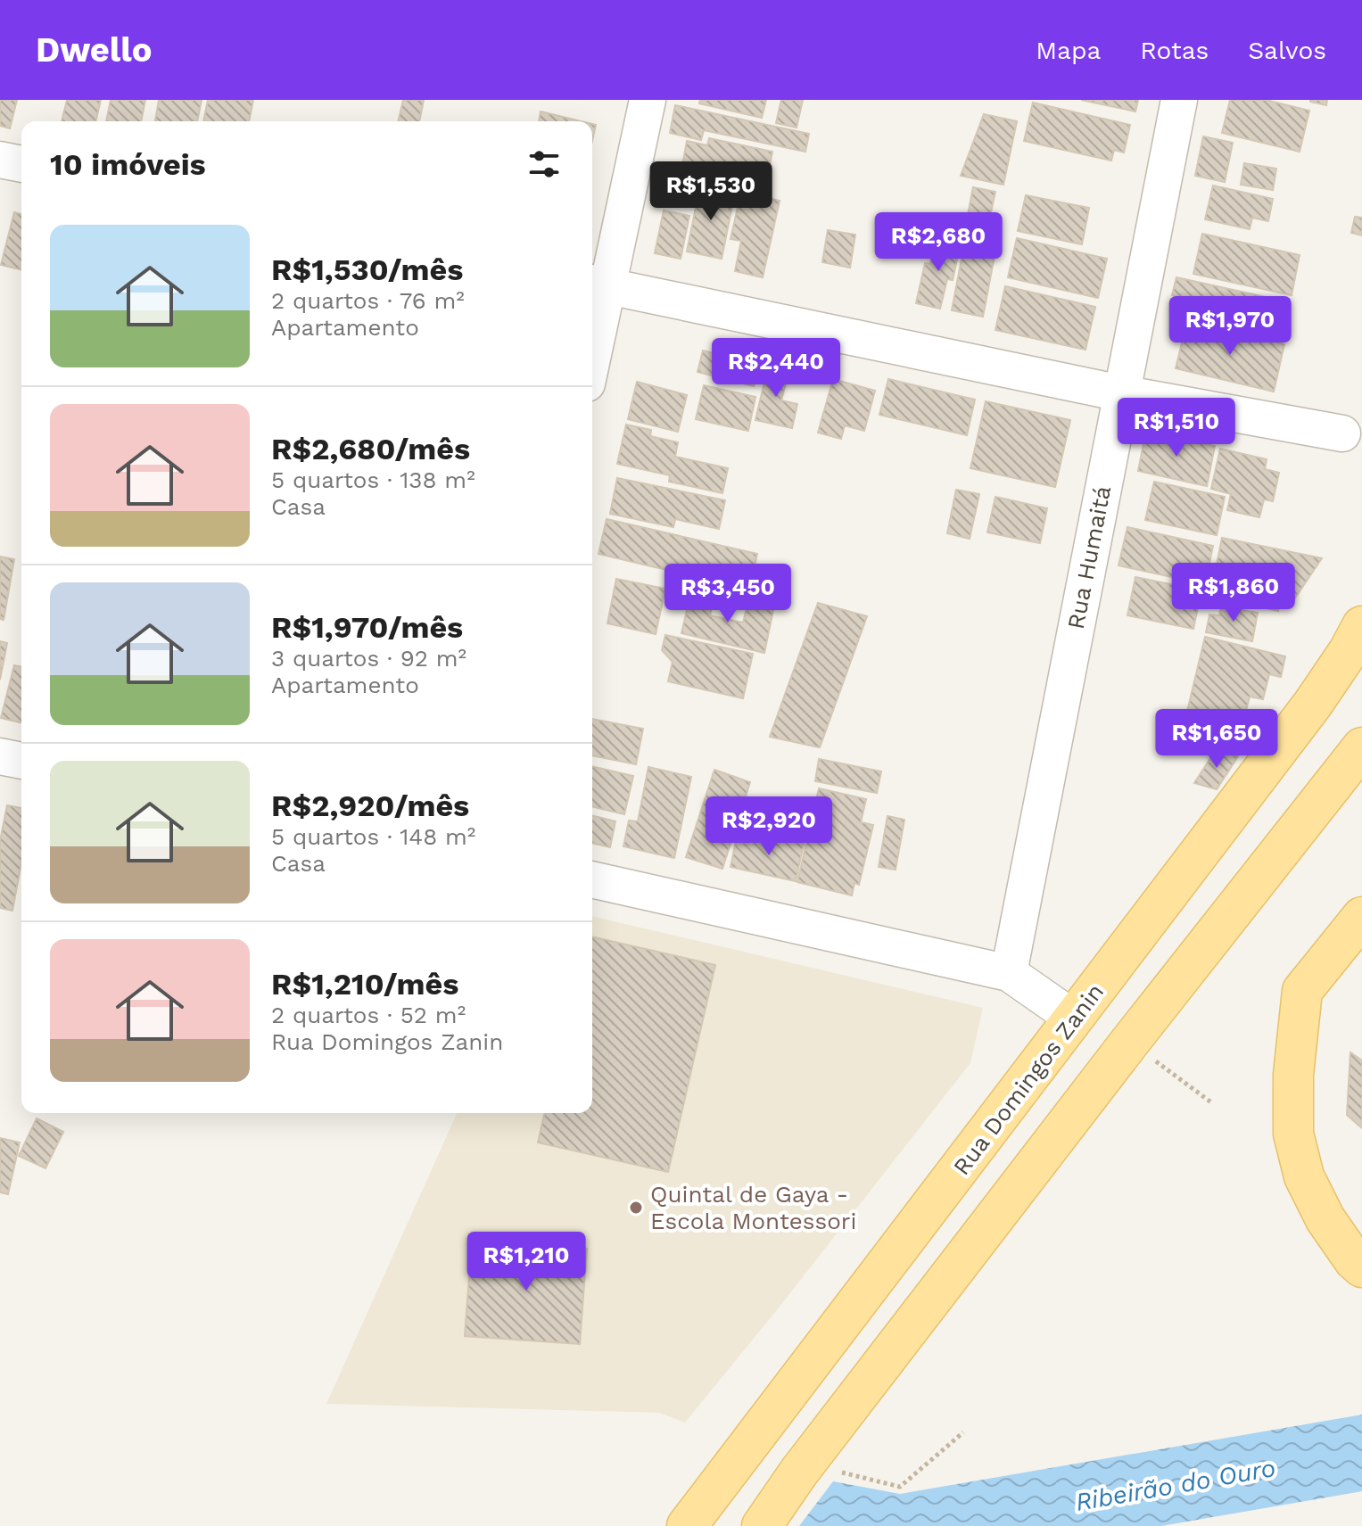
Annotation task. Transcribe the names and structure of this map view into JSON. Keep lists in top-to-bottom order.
{
  "streets": {
    "main road": ["Rua Domingos Zanin"],
    "street": ["Rua Humaitá"]
  },
  "water": ["Ribeirão do Ouro"],
  "places": ["Quintal de Gaya - Escola Montessori"],
  "page": {
    "header": "Dwello",
    "nav": ["Mapa", "Rotas", "Salvos"],
    "heading": "10 imóveis",
    "price": [
      "R$1,530",
      "R$2,680",
      "R$1,970",
      "R$2,440",
      "R$1,510",
      "R$1,860",
      "R$3,450",
      "R$1,650",
      "R$2,920",
      "R$1,210"
    ],
    "list": [
      {
        "name": "R$1,530/mês",
        "note": "2 quartos · 76 m² · Apartamento"
      },
      {
        "name": "R$2,680/mês",
        "note": "5 quartos · 138 m² · Casa"
      },
      {
        "name": "R$1,970/mês",
        "note": "3 quartos · 92 m² · Apartamento"
      },
      {
        "name": "R$2,920/mês",
        "note": "5 quartos · 148 m² · Casa"
      },
      {
        "name": "R$1,210/mês",
        "note": "2 quartos · 52 m² · Rua Domingos Zanin"
      }
    ]
  }
}
